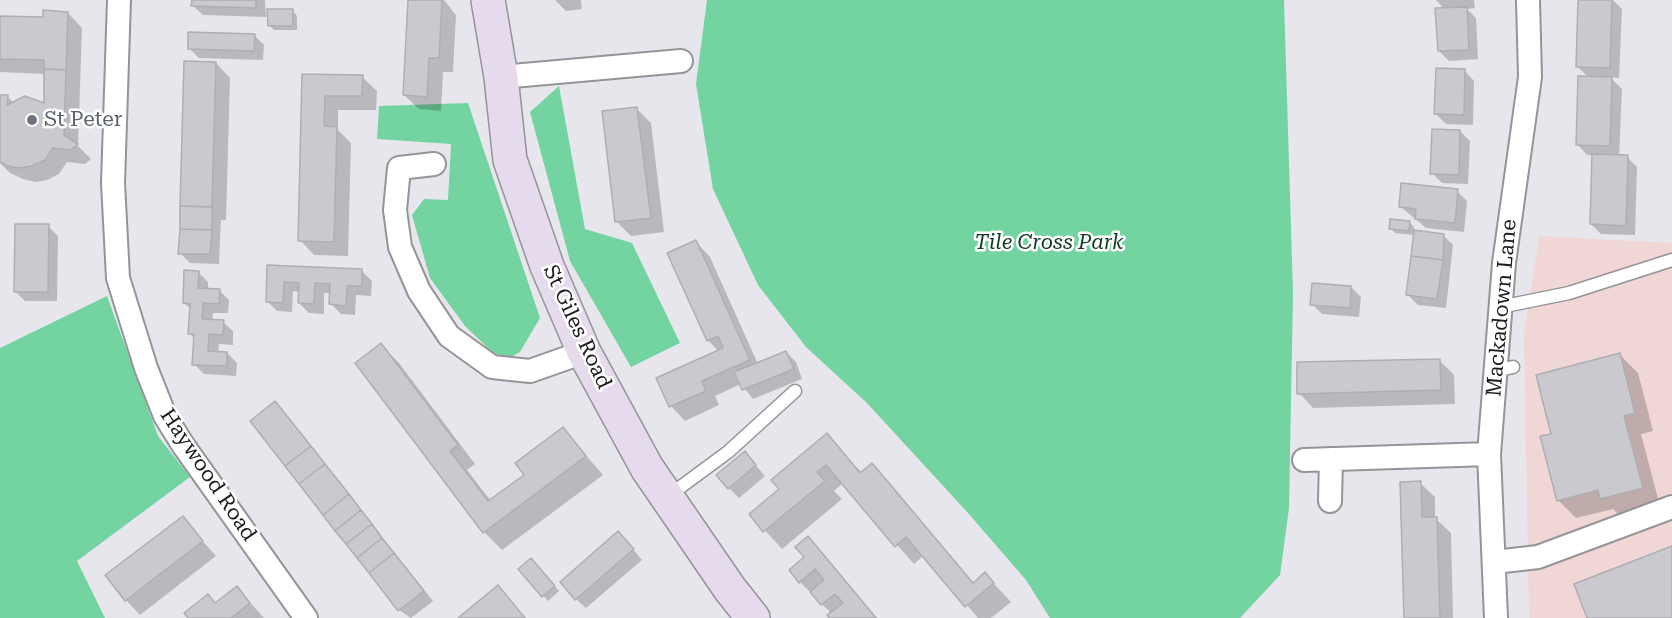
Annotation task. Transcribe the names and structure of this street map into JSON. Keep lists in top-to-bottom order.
{
  "streets": {
    "street": ["Mackadown Lane", "St Giles Road", "Haywood Road"]
  },
  "parks": ["Tile Cross Park"],
  "places": ["St Peter"]
}
